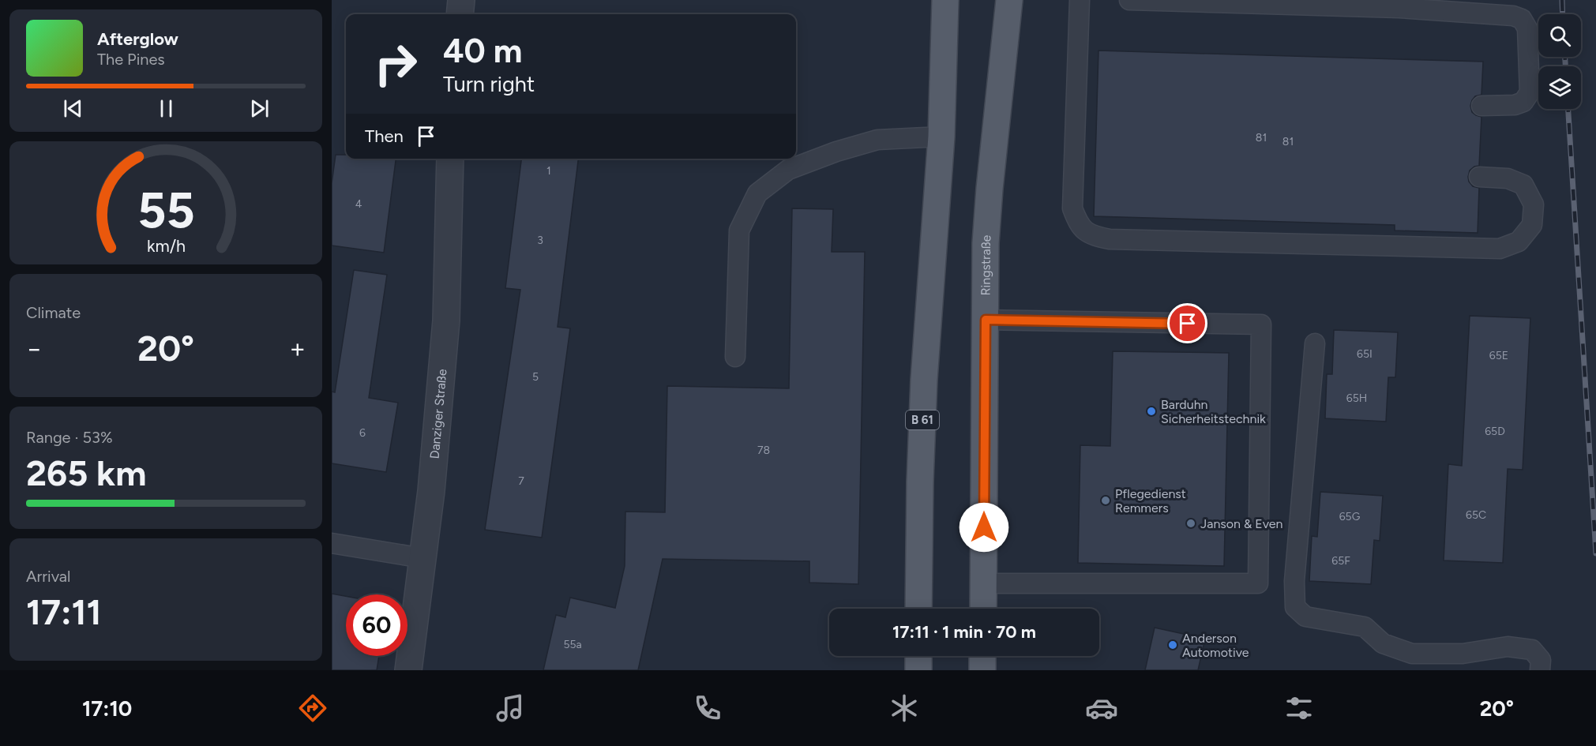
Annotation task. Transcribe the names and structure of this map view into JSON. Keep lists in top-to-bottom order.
{
  "streets": {
    "main road": ["Ringstraße", "B 61"],
    "street": ["Danziger Straße"]
  },
  "places": [
    "Barduhn Sicherheitstechnik",
    "Pflegedienst Remmers",
    "Janson & Even",
    "Anderson Automotive"
  ],
  "house_numbers": [
    "81",
    "81",
    "1",
    "4",
    "3",
    "65I",
    "65E",
    "5",
    "65H",
    "65D",
    "6",
    "78",
    "7",
    "65C",
    "65G",
    "65F",
    "55a"
  ],
  "page": {
    "turn": ["40 m", "Turn right"],
    "song": ["Afterglow", "The Pines"],
    "then": "Then",
    "tile": [
      "Climate",
      ["Range · 53%", "265 km"],
      ["Arrival", "17:11"]
    ],
    "heat": ["−", "20°", "+"],
    "limit": "60",
    "trip": "17:11 · 1 min · 70 m",
    "tabs": ["17:10", "20°"],
    "gauge": ["55", "km/h"]
  }
}
